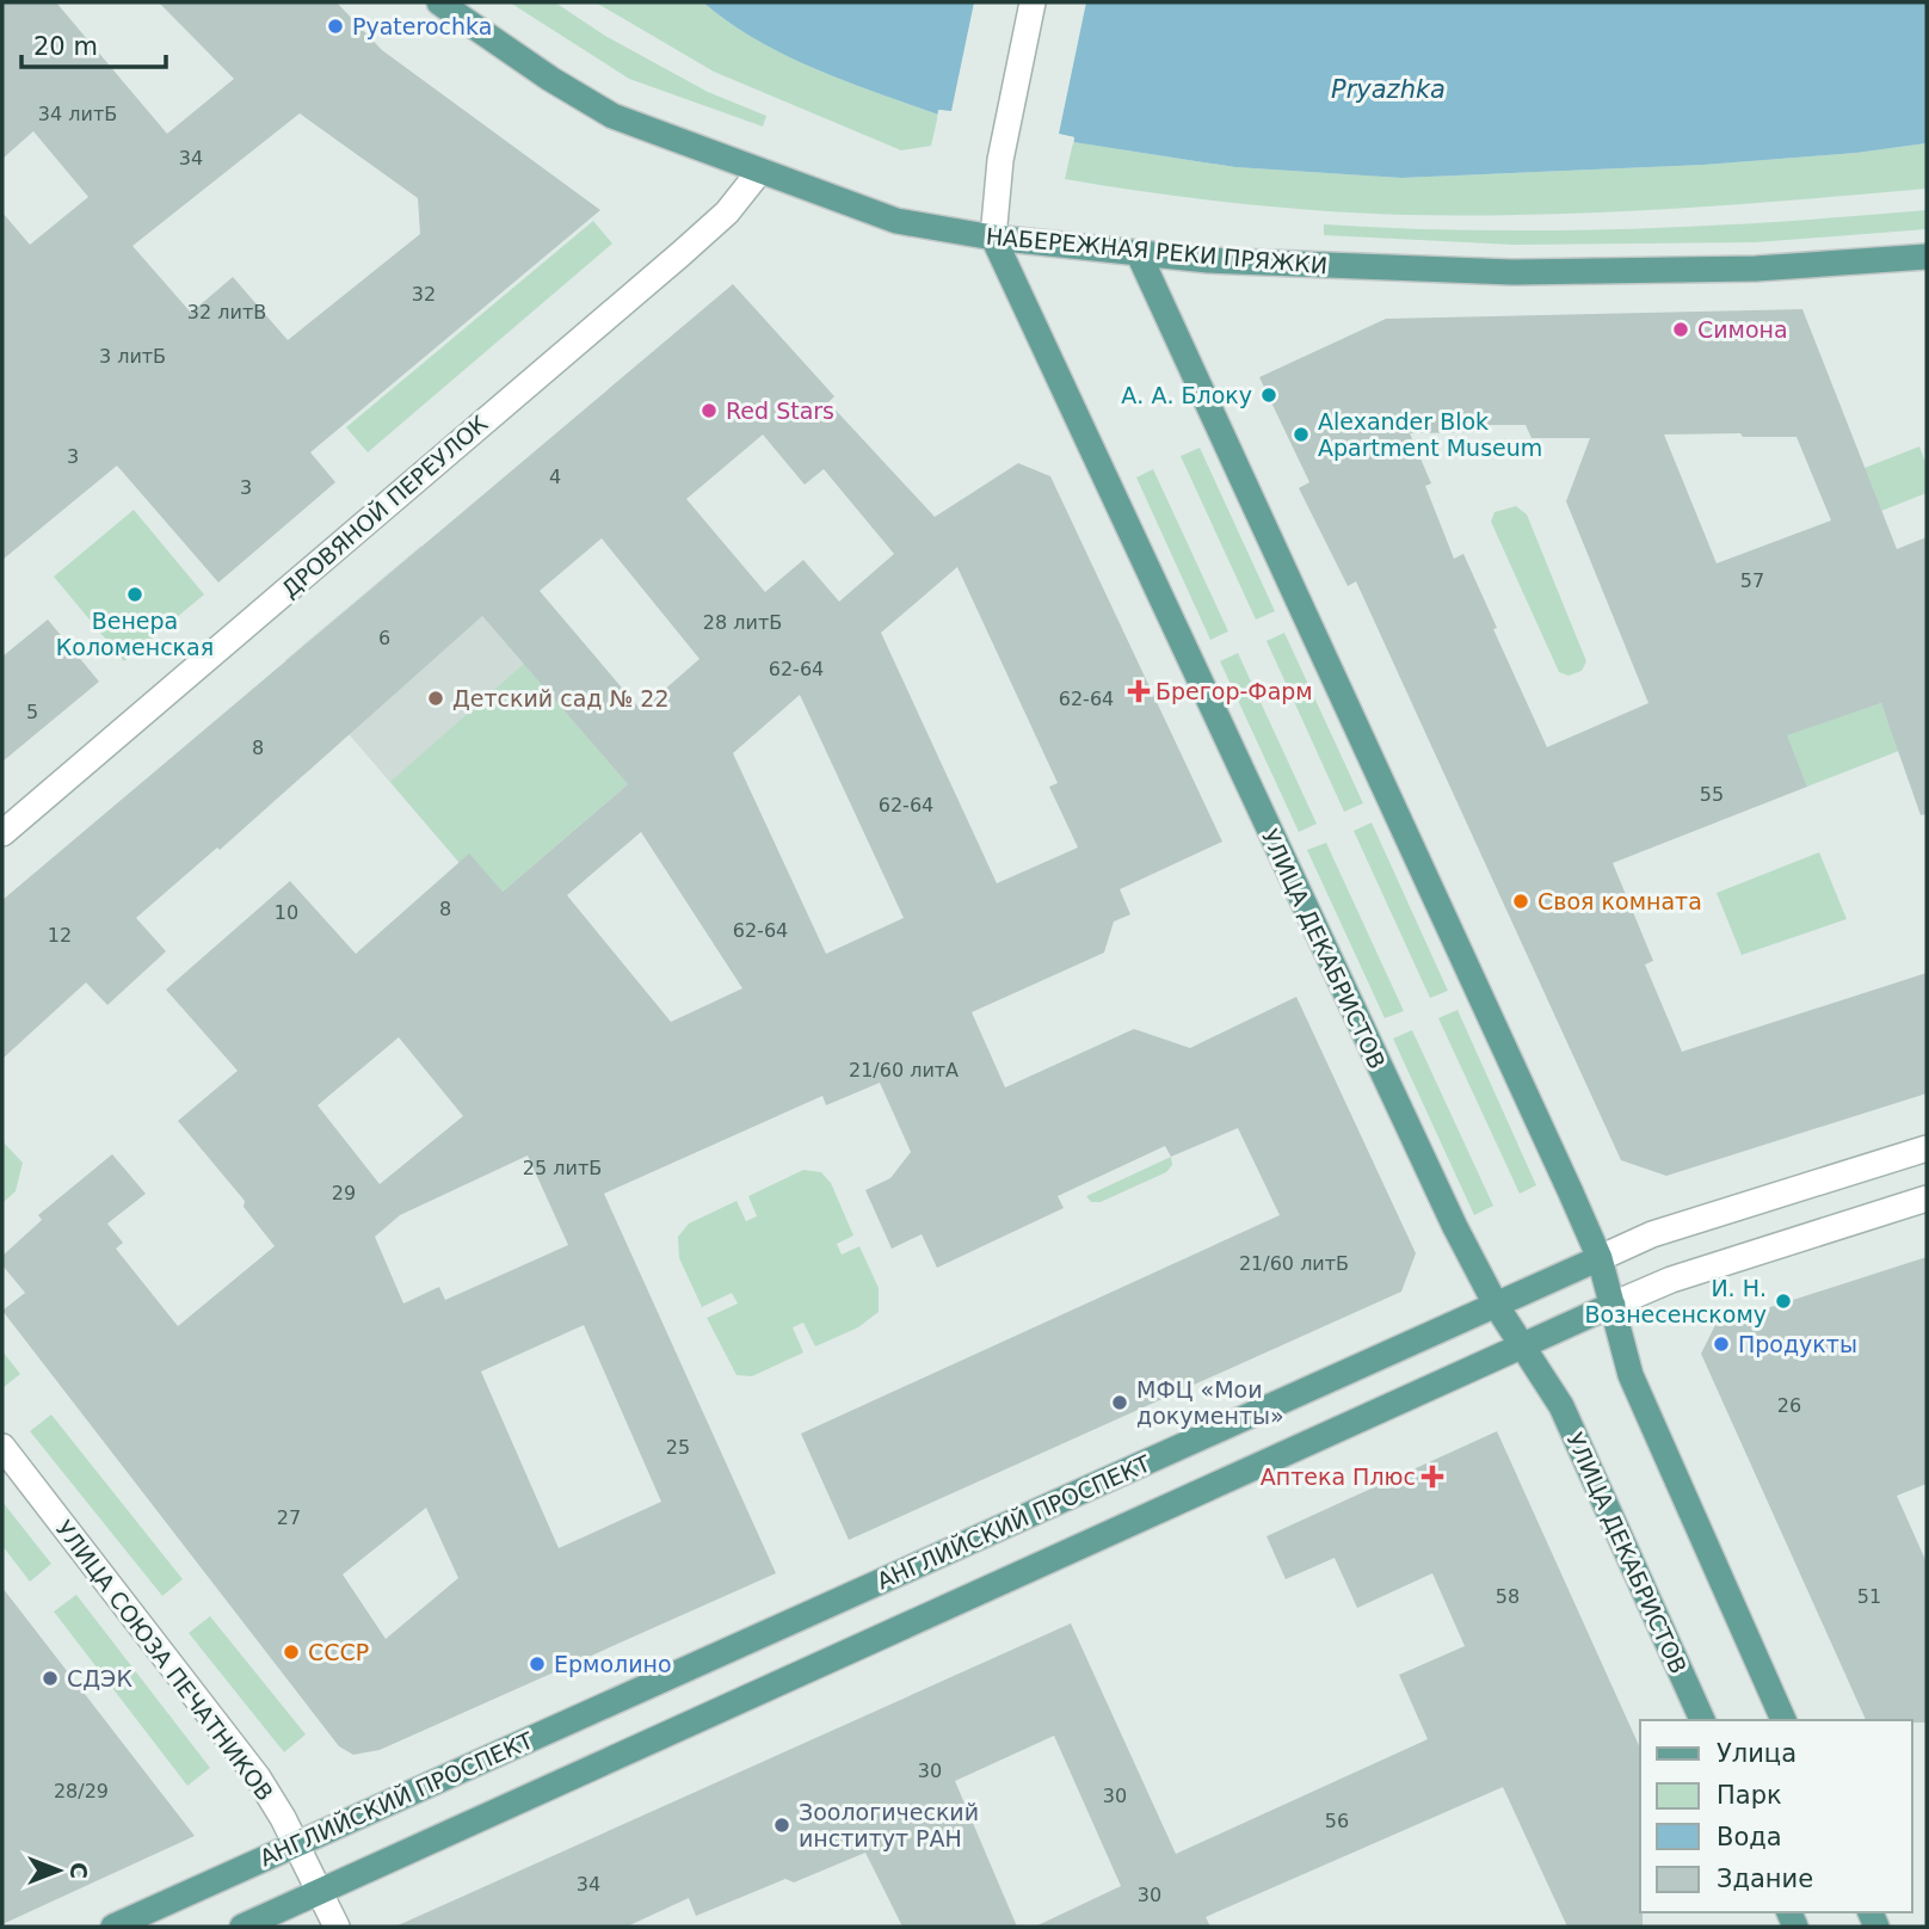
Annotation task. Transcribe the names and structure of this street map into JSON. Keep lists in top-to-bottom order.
{
  "streets": {
    "main road": ["НАБЕРЕЖНАЯ РЕКИ ПРЯЖКИ", "УЛИЦА ДЕКАБРИСТОВ", "АНГЛИЙСКИЙ ПРОСПЕКТ"],
    "street": ["ДРОВЯНОЙ ПЕРЕУЛОК", "УЛИЦА СОЮЗА ПЕЧАТНИКОВ"]
  },
  "crossings": [
    ["НАБЕРЕЖНАЯ РЕКИ ПРЯЖКИ", "ДРОВЯНОЙ ПЕРЕУЛОК"],
    ["НАБЕРЕЖНАЯ РЕКИ ПРЯЖКИ", "УЛИЦА ДЕКАБРИСТОВ"],
    ["УЛИЦА ДЕКАБРИСТОВ", "АНГЛИЙСКИЙ ПРОСПЕКТ"],
    ["АНГЛИЙСКИЙ ПРОСПЕКТ", "УЛИЦА СОЮЗА ПЕЧАТНИКОВ"]
  ],
  "water": ["Pryazhka"],
  "places": {
    "other": [
      "Pyaterochka",
      "Симона",
      "А. А. Блоку",
      "Red Stars",
      "Alexander Blok Apartment Museum",
      "Венера Коломенская",
      "Детский сад № 22",
      "Своя комната",
      "И. Н. Вознесенскому",
      "Продукты",
      "МФЦ «Мои документы»",
      "СССР",
      "Ермолино",
      "СДЭК",
      "Зоологический институт РАН"
    ],
    "health": ["Брегор-Фарм", "Аптека Плюс"]
  },
  "house_numbers": [
    "34 литБ",
    "34",
    "32",
    "32 литВ",
    "3 литБ",
    "3",
    "4",
    "3",
    "57",
    "28 литБ",
    "6",
    "62-64",
    "62-64",
    "5",
    "8",
    "55",
    "62-64",
    "8",
    "10",
    "62-64",
    "12",
    "21/60 литА",
    "25 литБ",
    "29",
    "21/60 литБ",
    "26",
    "25",
    "27",
    "58",
    "51",
    "30",
    "28/29",
    "30",
    "56",
    "34",
    "30"
  ],
  "legend": [
    "Улица",
    "Парк",
    "Вода",
    "Здание"
  ],
  "scale_bar": "20 m",
  "north": "right"
}
